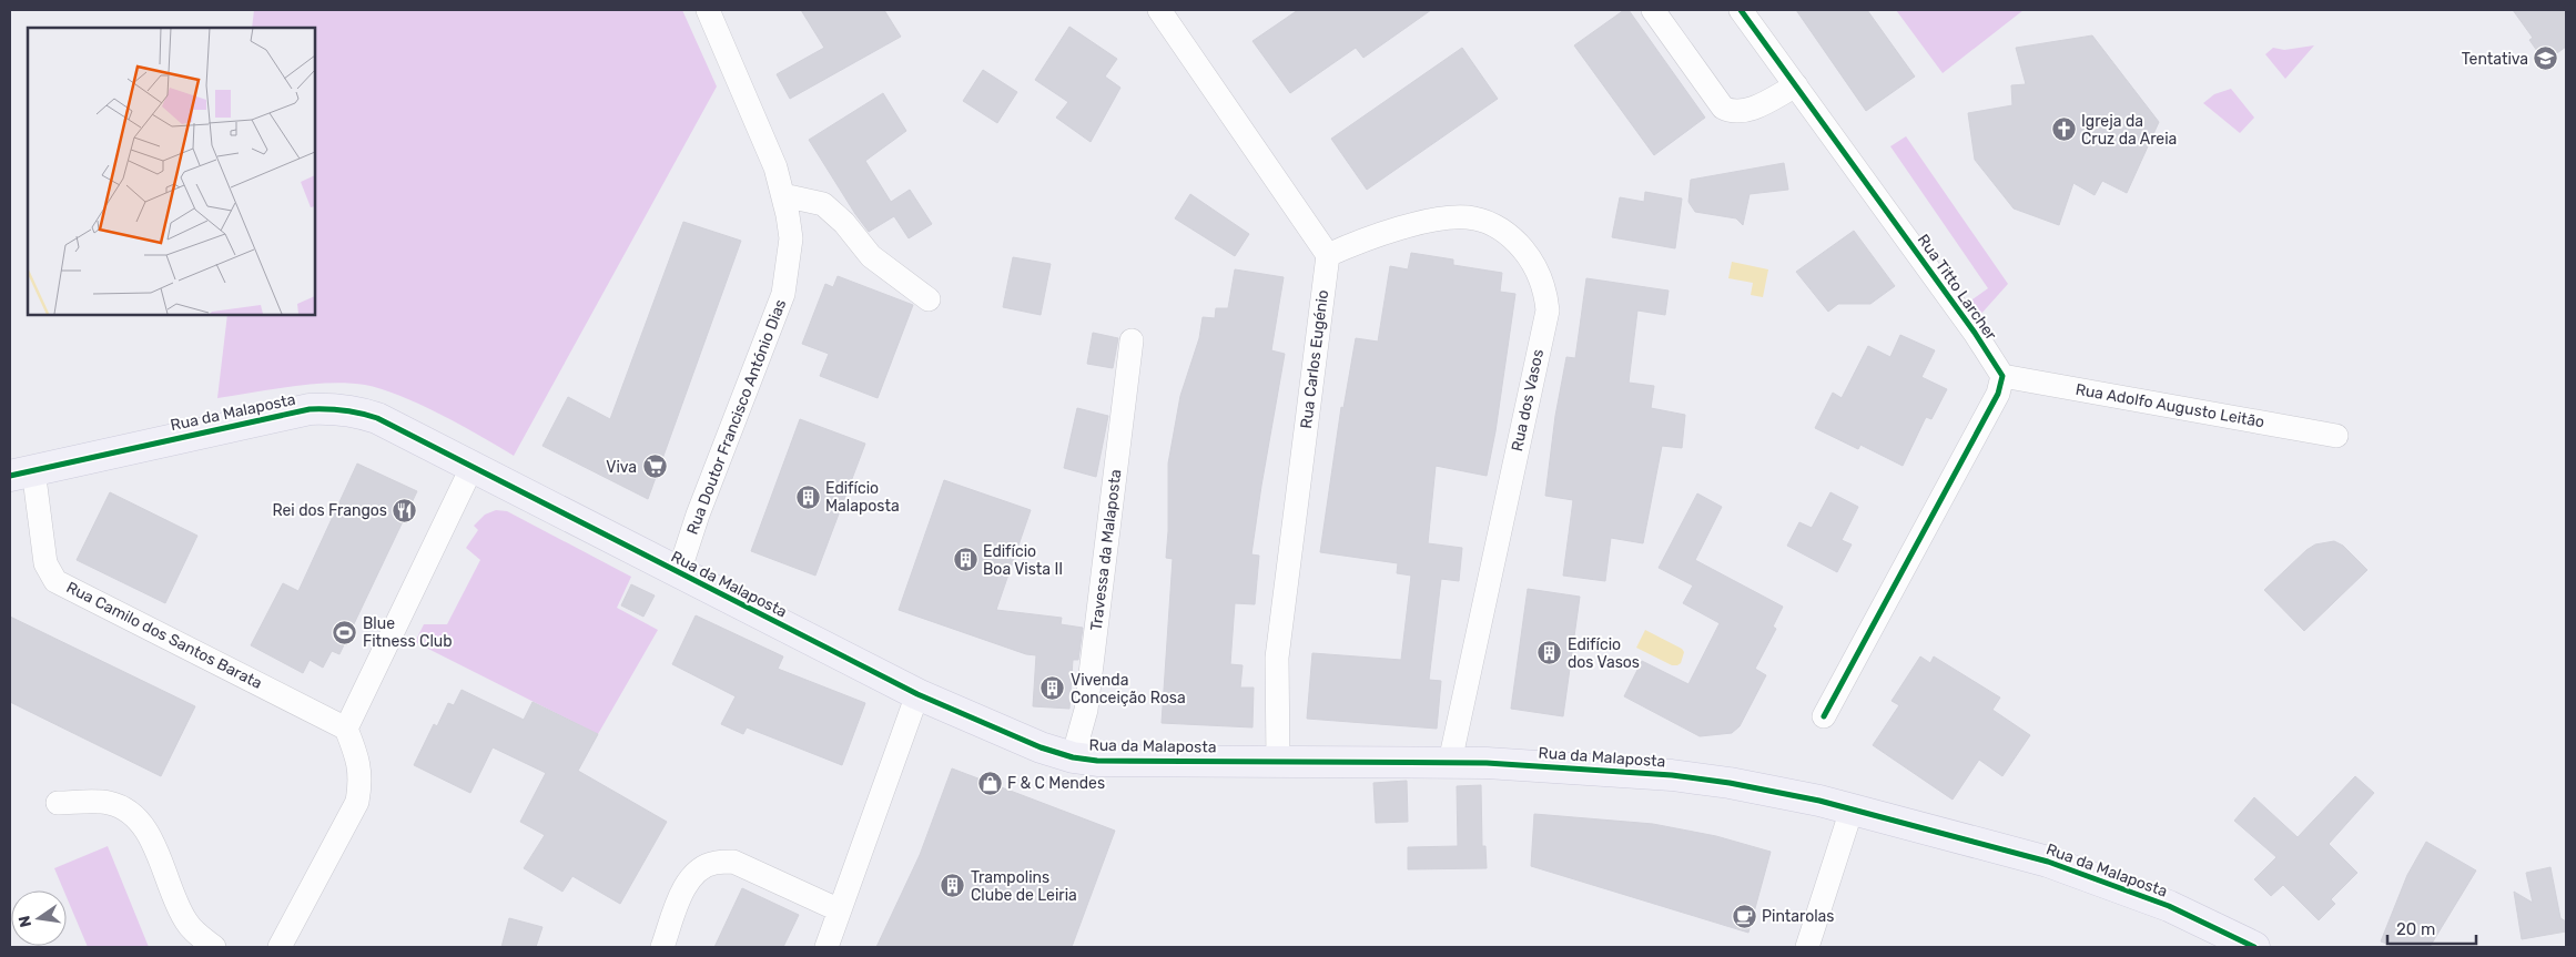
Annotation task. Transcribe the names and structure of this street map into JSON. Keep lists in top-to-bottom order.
{
  "streets": {
    "street": [
      "Rua Titto Larcher",
      "Rua Carlos Eugénio",
      "Rua dos Vasos",
      "Rua Adolfo Augusto Leitão",
      "Rua da Malaposta",
      "Rua Doutor Francisco António Dias",
      "Travessa da Malaposta",
      "Rua Camilo dos Santos Barata"
    ]
  },
  "crossings": [
    ["Rua Titto Larcher", "Rua Adolfo Augusto Leitão"],
    ["Rua Carlos Eugénio", "Rua dos Vasos"],
    ["Rua Carlos Eugénio", "Rua da Malaposta"],
    ["Rua dos Vasos", "Rua da Malaposta"],
    ["Rua da Malaposta", "Rua Doutor Francisco António Dias"],
    ["Rua da Malaposta", "Travessa da Malaposta"],
    ["Rua da Malaposta", "Rua Camilo dos Santos Barata"]
  ],
  "places": {
    "school or university": ["Tentativa"],
    "church": ["Igreja da Cruz da Areia"],
    "supermarket": ["Viva"],
    "building": [
      "Edifício Malaposta",
      "Edifício Boa Vista II",
      "Edifício dos Vasos",
      "Vivenda Conceição Rosa",
      "Trampolins Clube de Leiria"
    ],
    "restaurant": ["Rei dos Frangos"],
    "sports": ["Blue Fitness Club"],
    "shop": ["F & C Mendes"],
    "cafe": ["Pintarolas"]
  },
  "scale_bar": "20 m",
  "north": "left"
}
